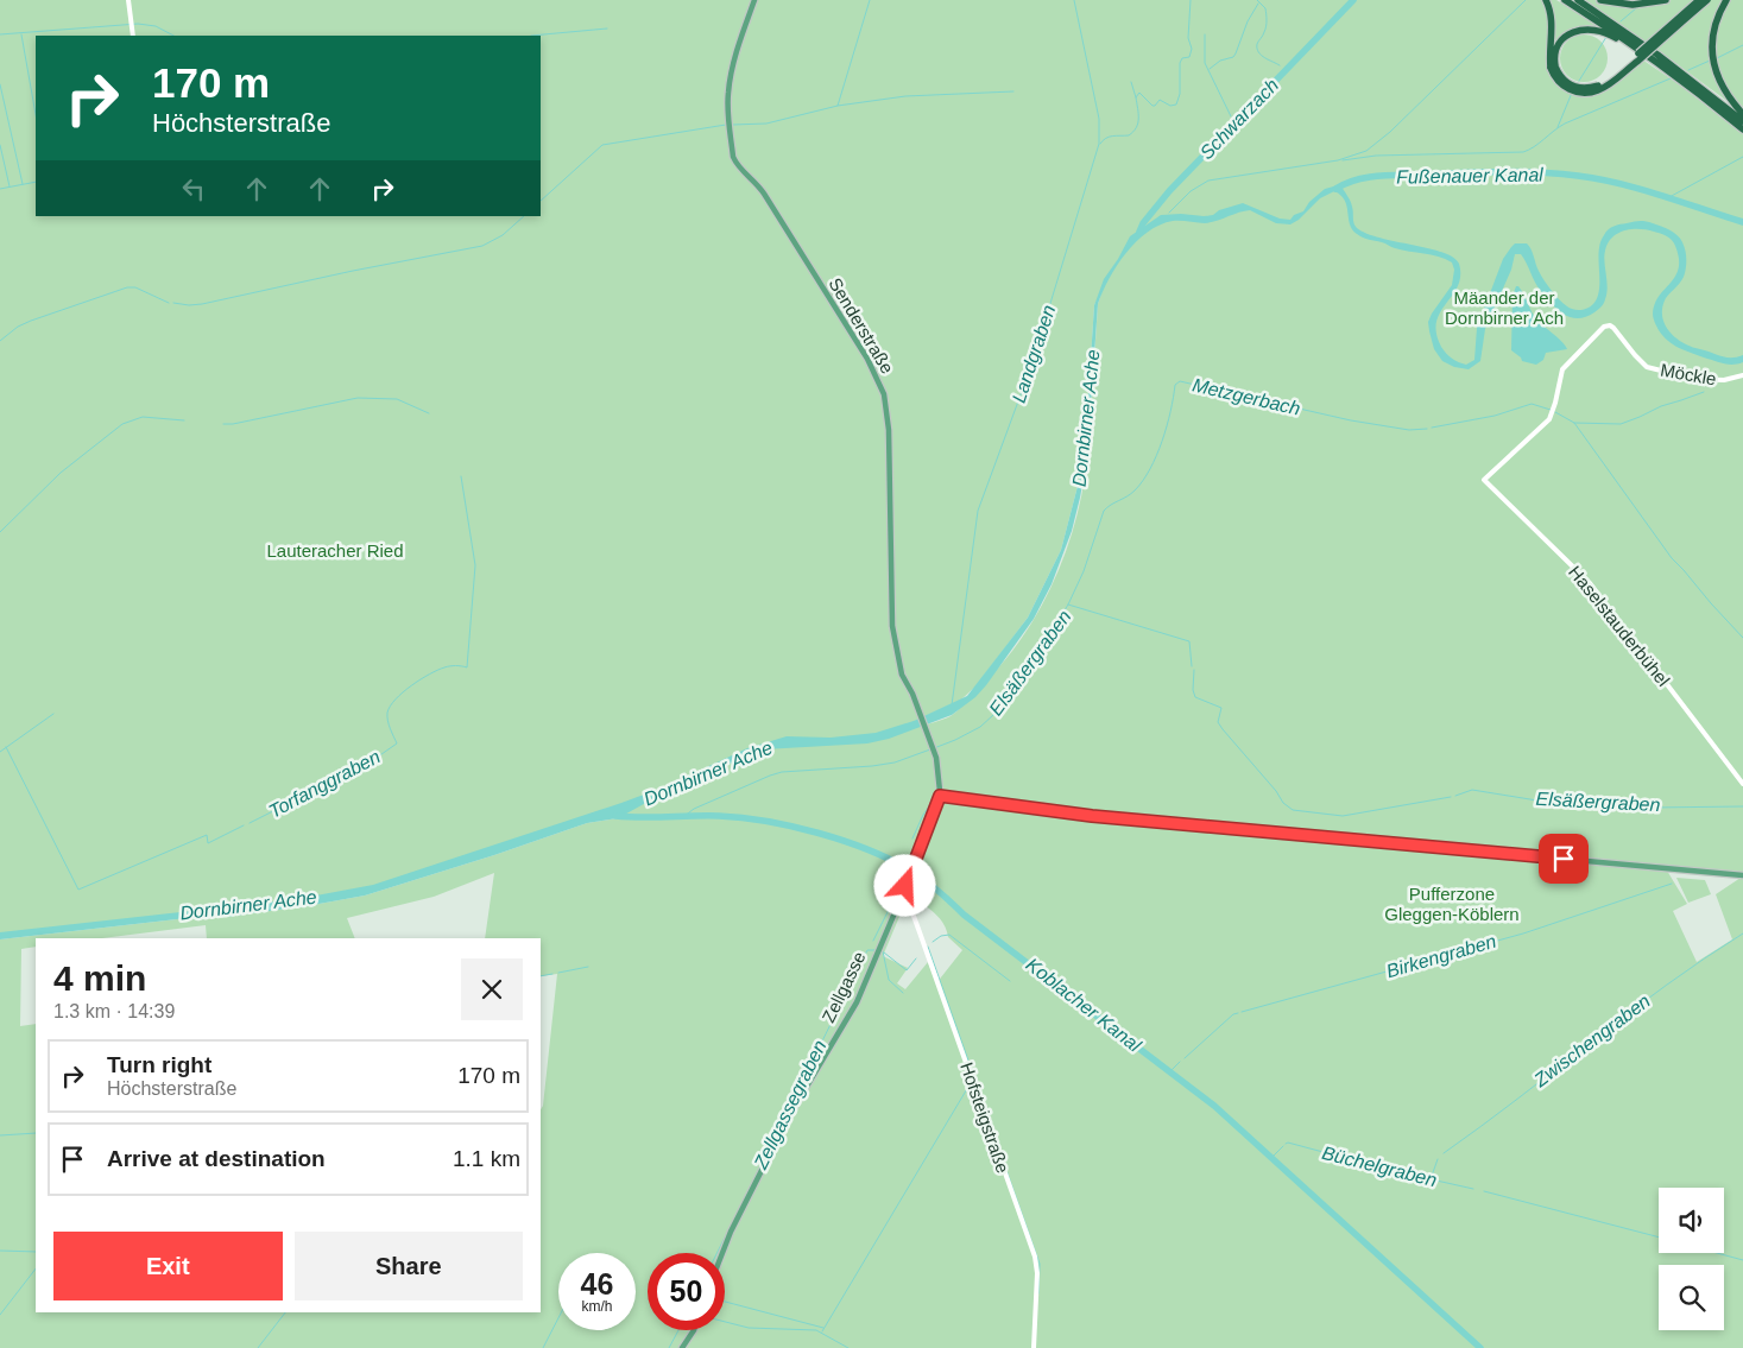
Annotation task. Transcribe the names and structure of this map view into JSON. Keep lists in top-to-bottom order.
{
  "streets": {
    "main road": ["Senderstraße", "Zellgasse"],
    "street": ["Möckle", "Haselstauderbühel", "Hofsteigstraße"]
  },
  "crossings": [
    ["Senderstraße", "Zellgasse"],
    ["Möckle", "Haselstauderbühel"],
    ["Zellgasse", "Hofsteigstraße"]
  ],
  "water": [
    "Schwarzach",
    "Fußenauer Kanal",
    "Landgraben",
    "Metzgerbach",
    "Dornbirner Ache",
    "Elsäßergraben",
    "Torfanggraben",
    "Birkengraben",
    "Koblacher Kanal",
    "Zwischengraben",
    "Zellgassegraben",
    "Büchelgraben"
  ],
  "parks": ["Mäander der Dornbirner Ach", "Lauteracher Ried", "Pufferzone Gleggen-Köblern"],
  "page": {
    "turn": ["170 m", "Höchsterstraße"],
    "heading": ["4 min", "1.3 km · 14:39"],
    "list": [
      {
        "name": "Turn right",
        "note": "Höchsterstraße",
        "value": "170 m"
      },
      {
        "name": "Arrive at destination",
        "value": "1.1 km"
      }
    ],
    "buttons": ["Exit", "Share"],
    "speed": "46 km/h",
    "limit": "50"
  }
}
